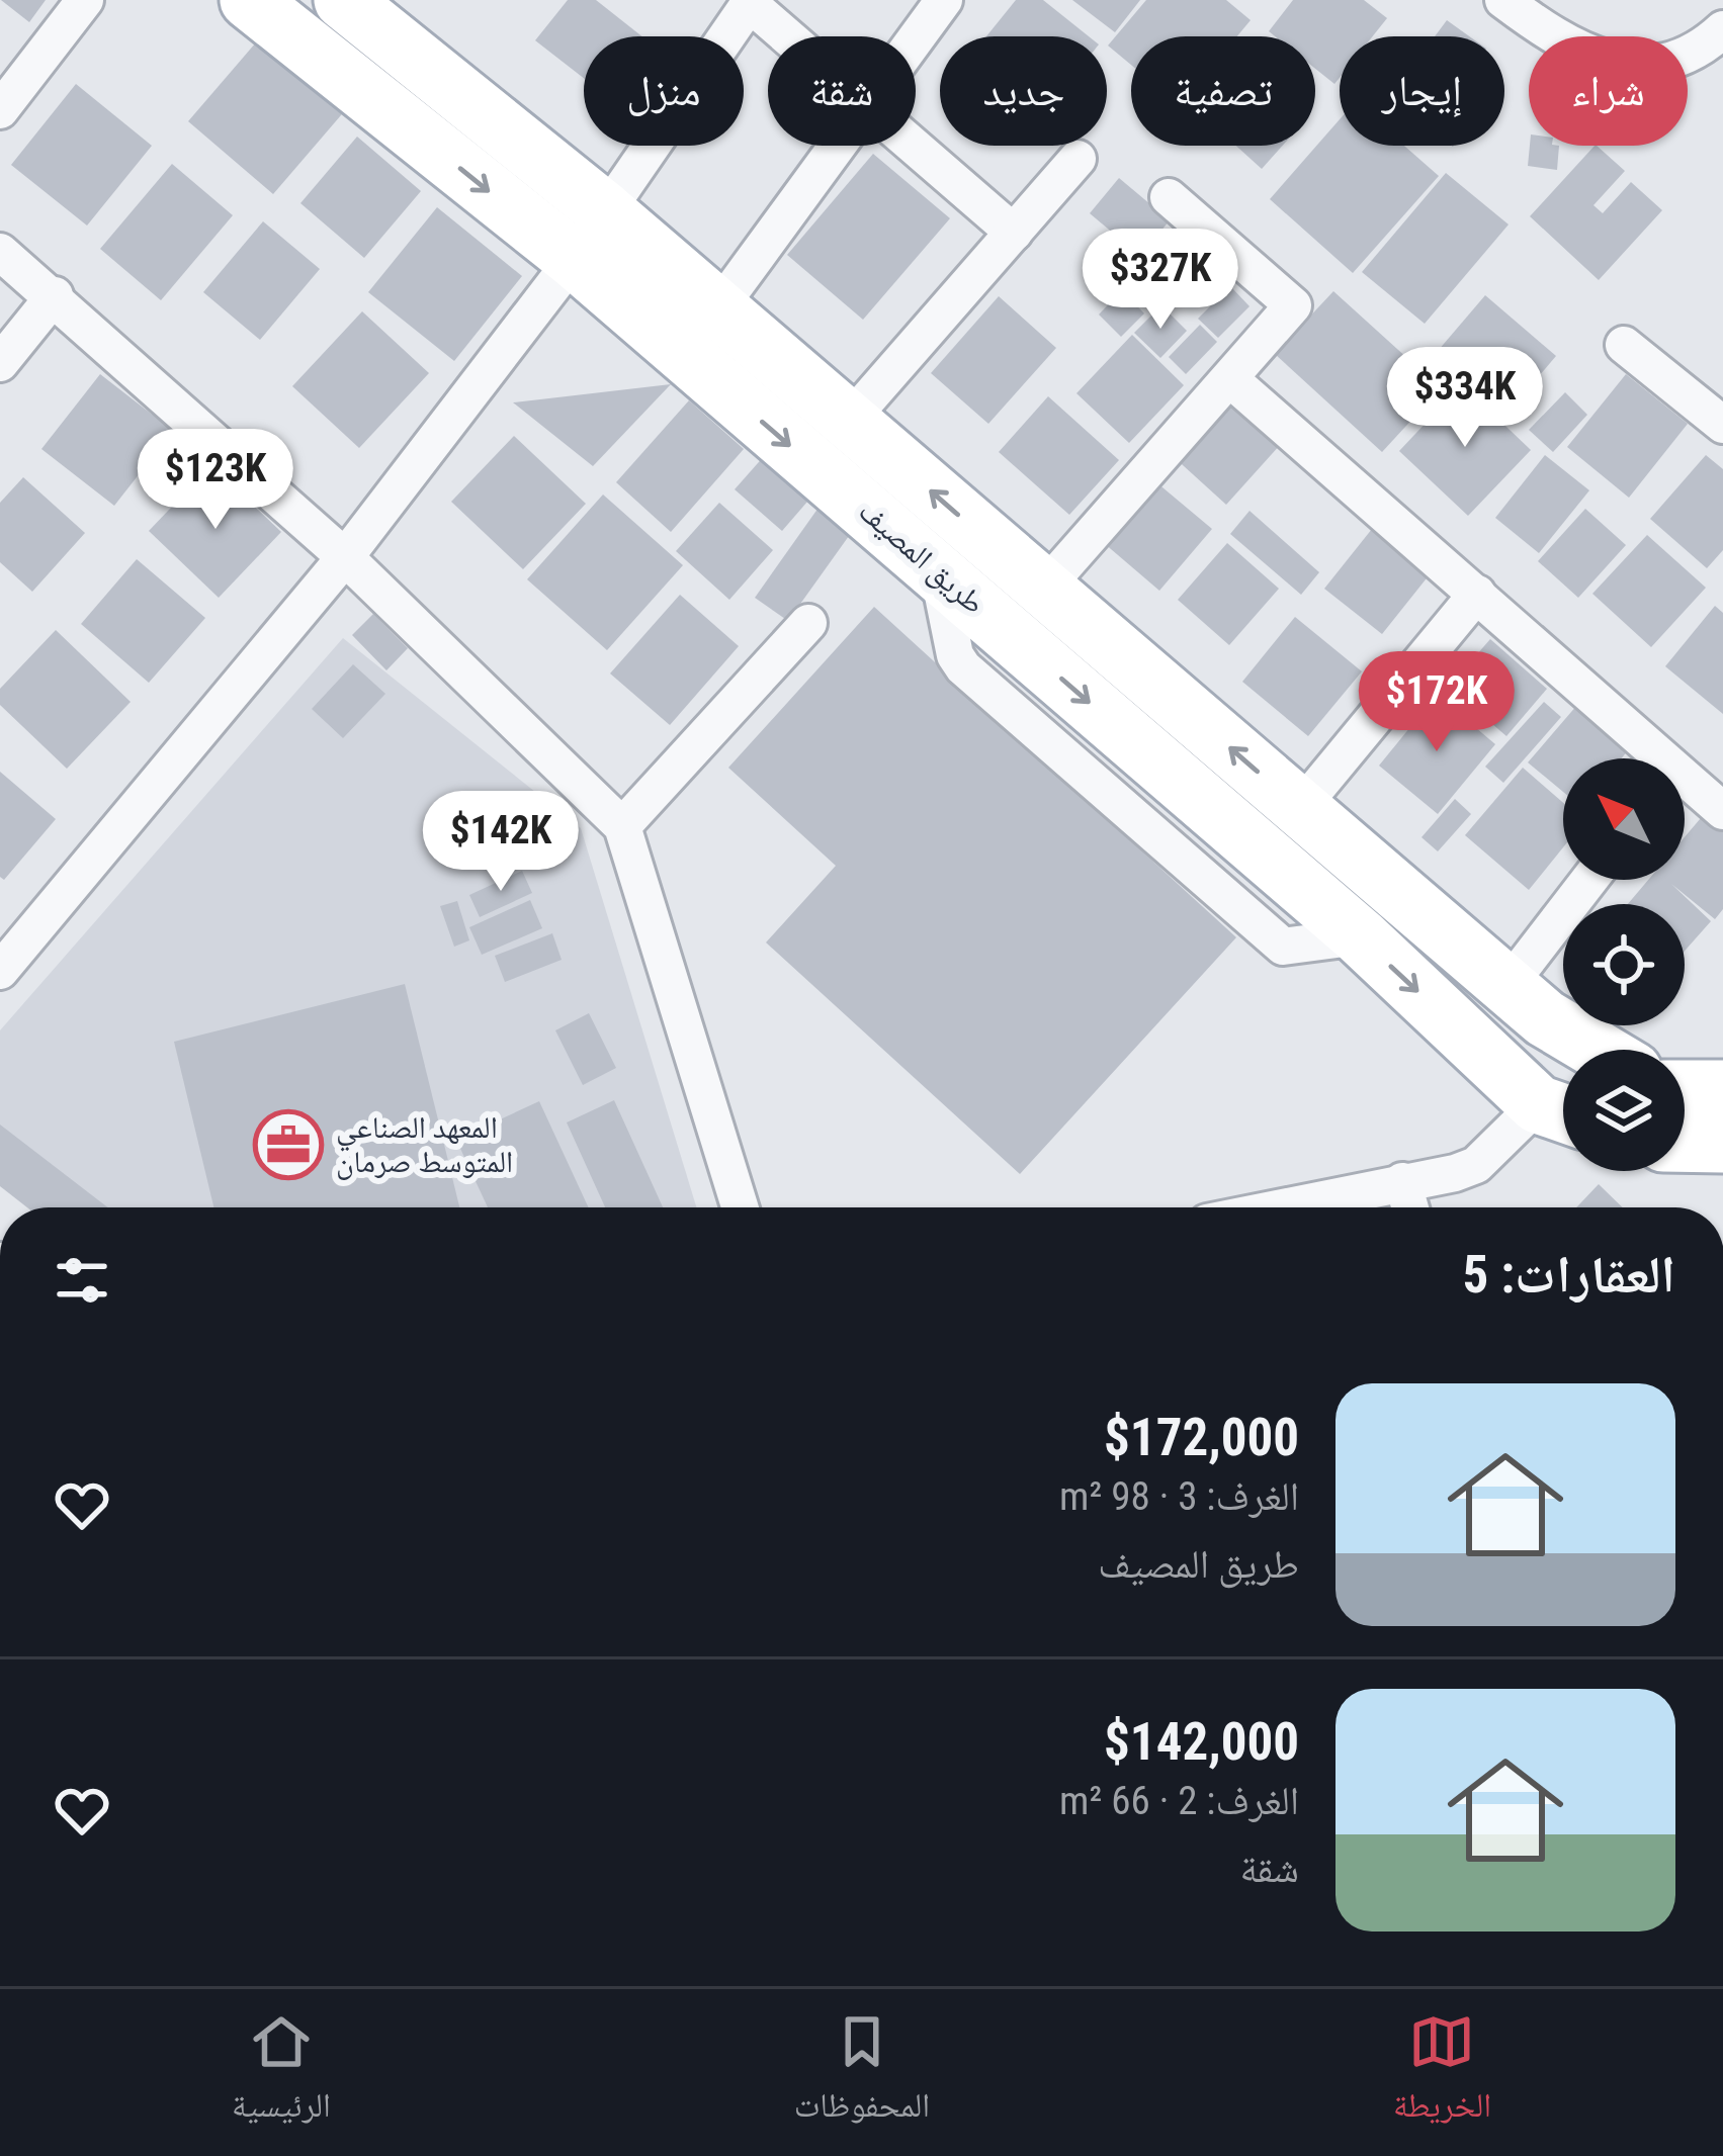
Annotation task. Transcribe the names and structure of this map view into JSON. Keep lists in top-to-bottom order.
{
  "streets": {
    "main road": ["طريق المصيف"]
  },
  "places": {
    "office": ["المعهد الصناعي المتوسط صرمان"]
  },
  "north": "top left",
  "page": {
    "chip": [
      "شراء",
      "إيجار",
      "تصفية",
      "جديد",
      "شقة",
      "منزل"
    ],
    "price": [
      "$327K",
      "$334K",
      "$123K",
      "$172K",
      "$142K"
    ],
    "heading": "العقارات: 5",
    "list": [
      {
        "name": "$172,000",
        "note": "الغرف: 3 · 98 m² · طريق المصيف"
      },
      {
        "name": "$142,000",
        "note": "الغرف: 2 · 66 m² · شقة"
      }
    ],
    "tabs": ["الخريطة", "المحفوظات", "الرئيسية"]
  }
}
